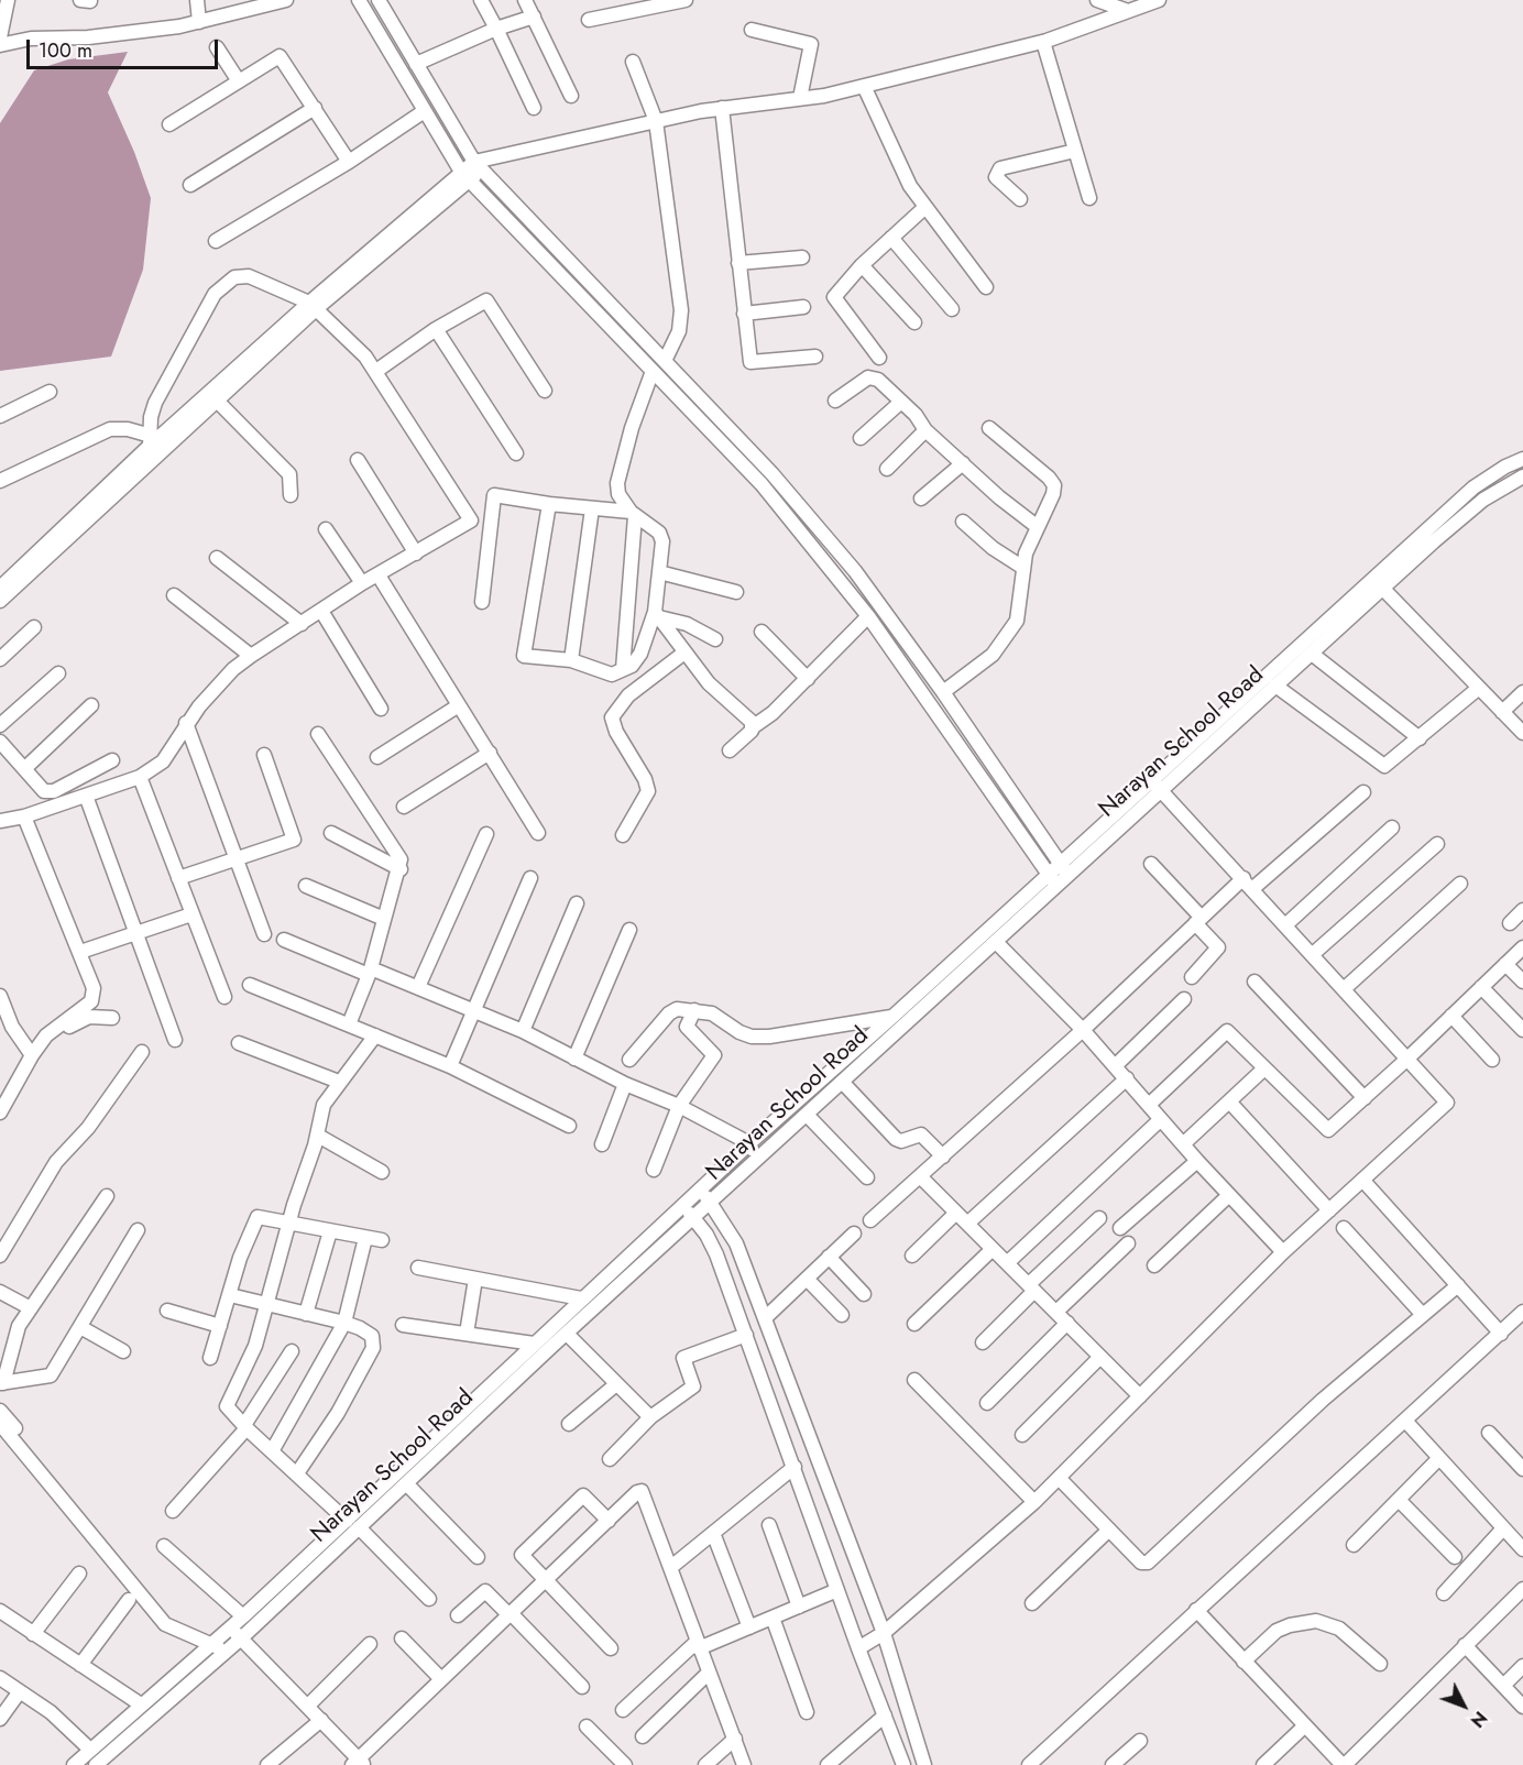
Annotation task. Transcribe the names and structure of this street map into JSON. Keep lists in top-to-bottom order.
{
  "streets": {
    "street": ["Narayan School Road"]
  },
  "scale_bar": "100 m",
  "north": "bottom right"
}
